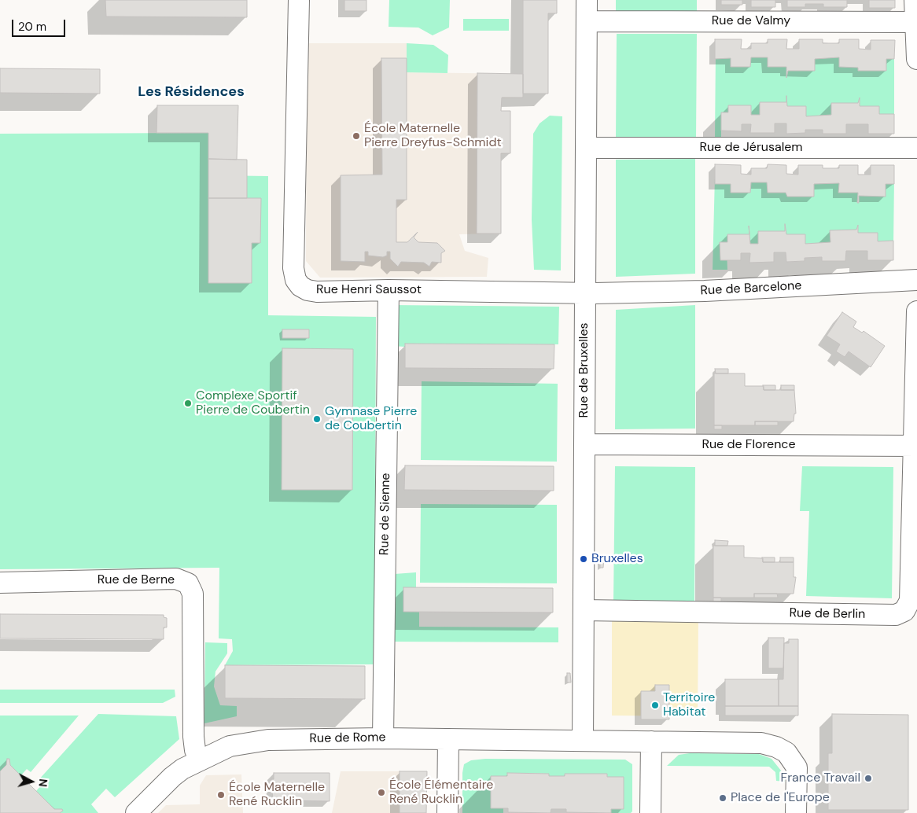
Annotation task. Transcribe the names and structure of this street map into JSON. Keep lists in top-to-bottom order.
{
  "streets": {
    "street": [
      "Rue de Valmy",
      "Rue de Jérusalem",
      "Rue de Barcelone",
      "Rue Henri Saussot",
      "Rue de Bruxelles",
      "Rue de Florence",
      "Rue de Sienne",
      "Rue de Berne",
      "Rue de Berlin",
      "Rue de Rome"
    ]
  },
  "crossings": [
    ["Rue de Valmy", "Rue de Bruxelles"],
    ["Rue de Jérusalem", "Rue de Bruxelles"],
    ["Rue de Barcelone", "Rue Henri Saussot"],
    ["Rue de Barcelone", "Rue de Bruxelles"],
    ["Rue Henri Saussot", "Rue de Bruxelles"],
    ["Rue Henri Saussot", "Rue de Sienne"],
    ["Rue de Bruxelles", "Rue de Florence"],
    ["Rue de Bruxelles", "Rue de Berlin"],
    ["Rue de Bruxelles", "Rue de Rome"],
    ["Rue de Florence", "Rue de Berlin"],
    ["Rue de Sienne", "Rue de Rome"],
    ["Rue de Berne", "Rue de Rome"]
  ],
  "districts": ["Les Résidences"],
  "places": [
    "École Maternelle Pierre Dreyfus-Schmidt",
    "Complexe Sportif Pierre de Coubertin",
    "Gymnase Pierre de Coubertin",
    "Bruxelles",
    "Territoire Habitat",
    "France Travail",
    "École Élémentaire René Rucklin",
    "École Maternelle René Rucklin",
    "Place de l'Europe"
  ],
  "scale_bar": "20 m",
  "north": "right"
}
